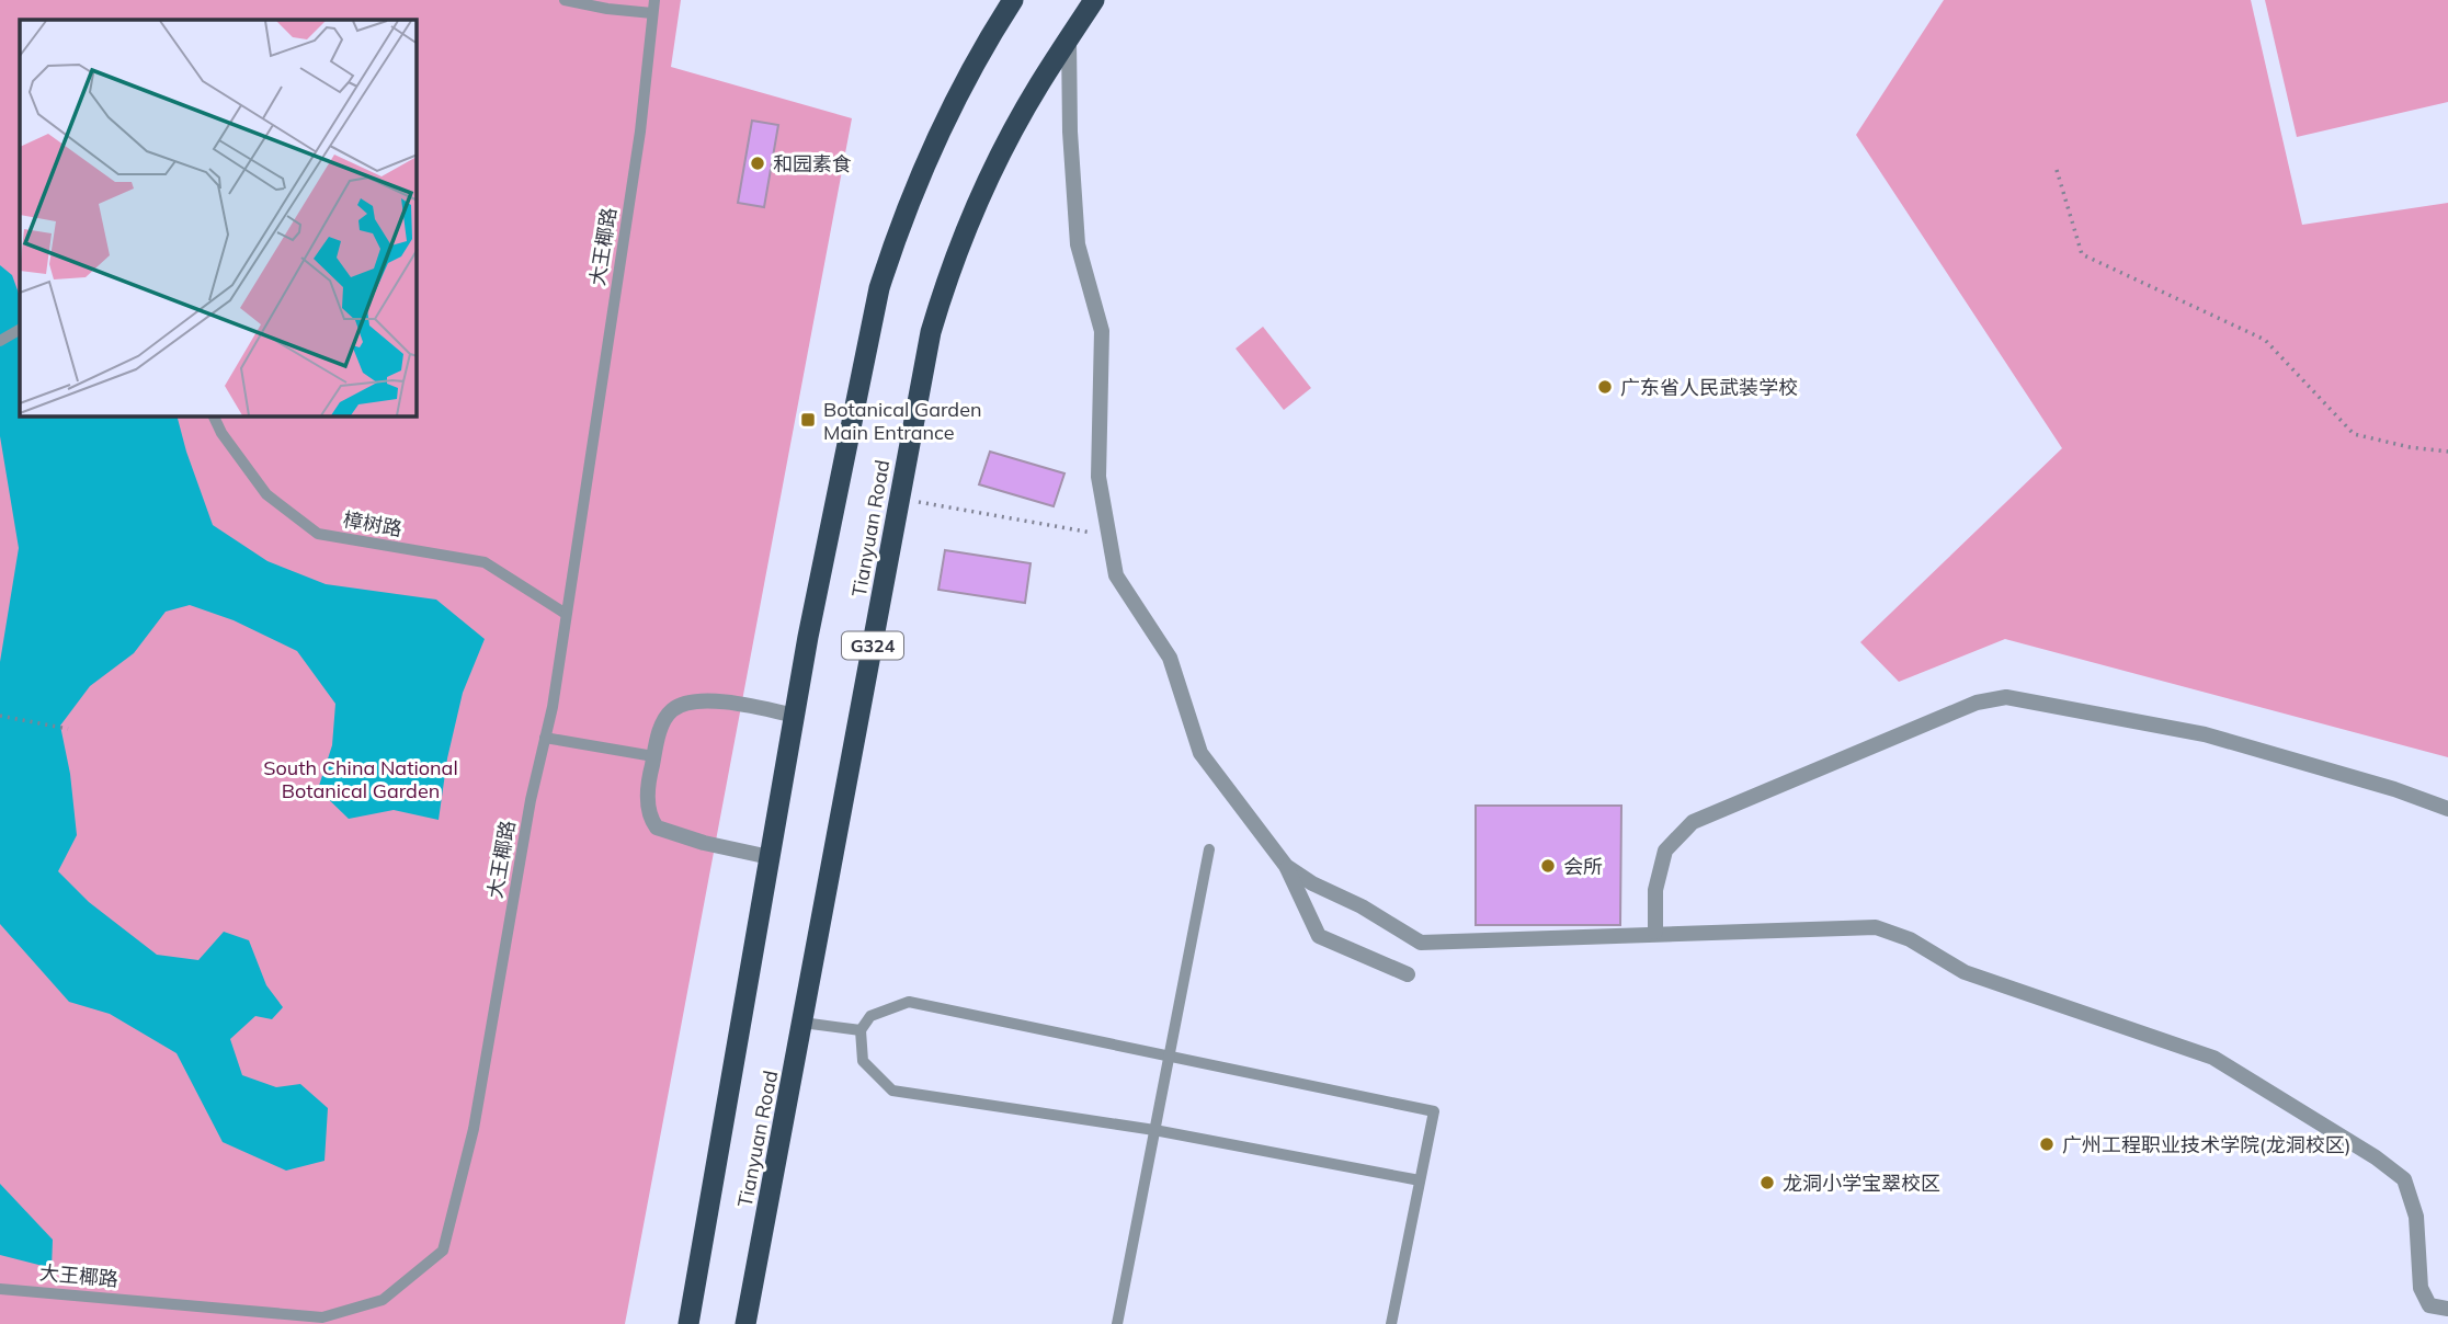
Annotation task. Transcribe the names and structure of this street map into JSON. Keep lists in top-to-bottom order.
{
  "streets": {
    "highway": ["Tianyuan Road", "G324"],
    "lane": ["大王椰路", "樟树路"]
  },
  "crossings": [
    ["大王椰路", "樟树路"]
  ],
  "parks": ["South China National Botanical Garden"],
  "places": {
    "other": [
      "和园素食",
      "广东省人民武装学校",
      "会所",
      "广州工程职业技术学院(龙洞校区)",
      "龙洞小学宝翠校区"
    ],
    "transit": ["Botanical Garden Main Entrance"]
  }
}
